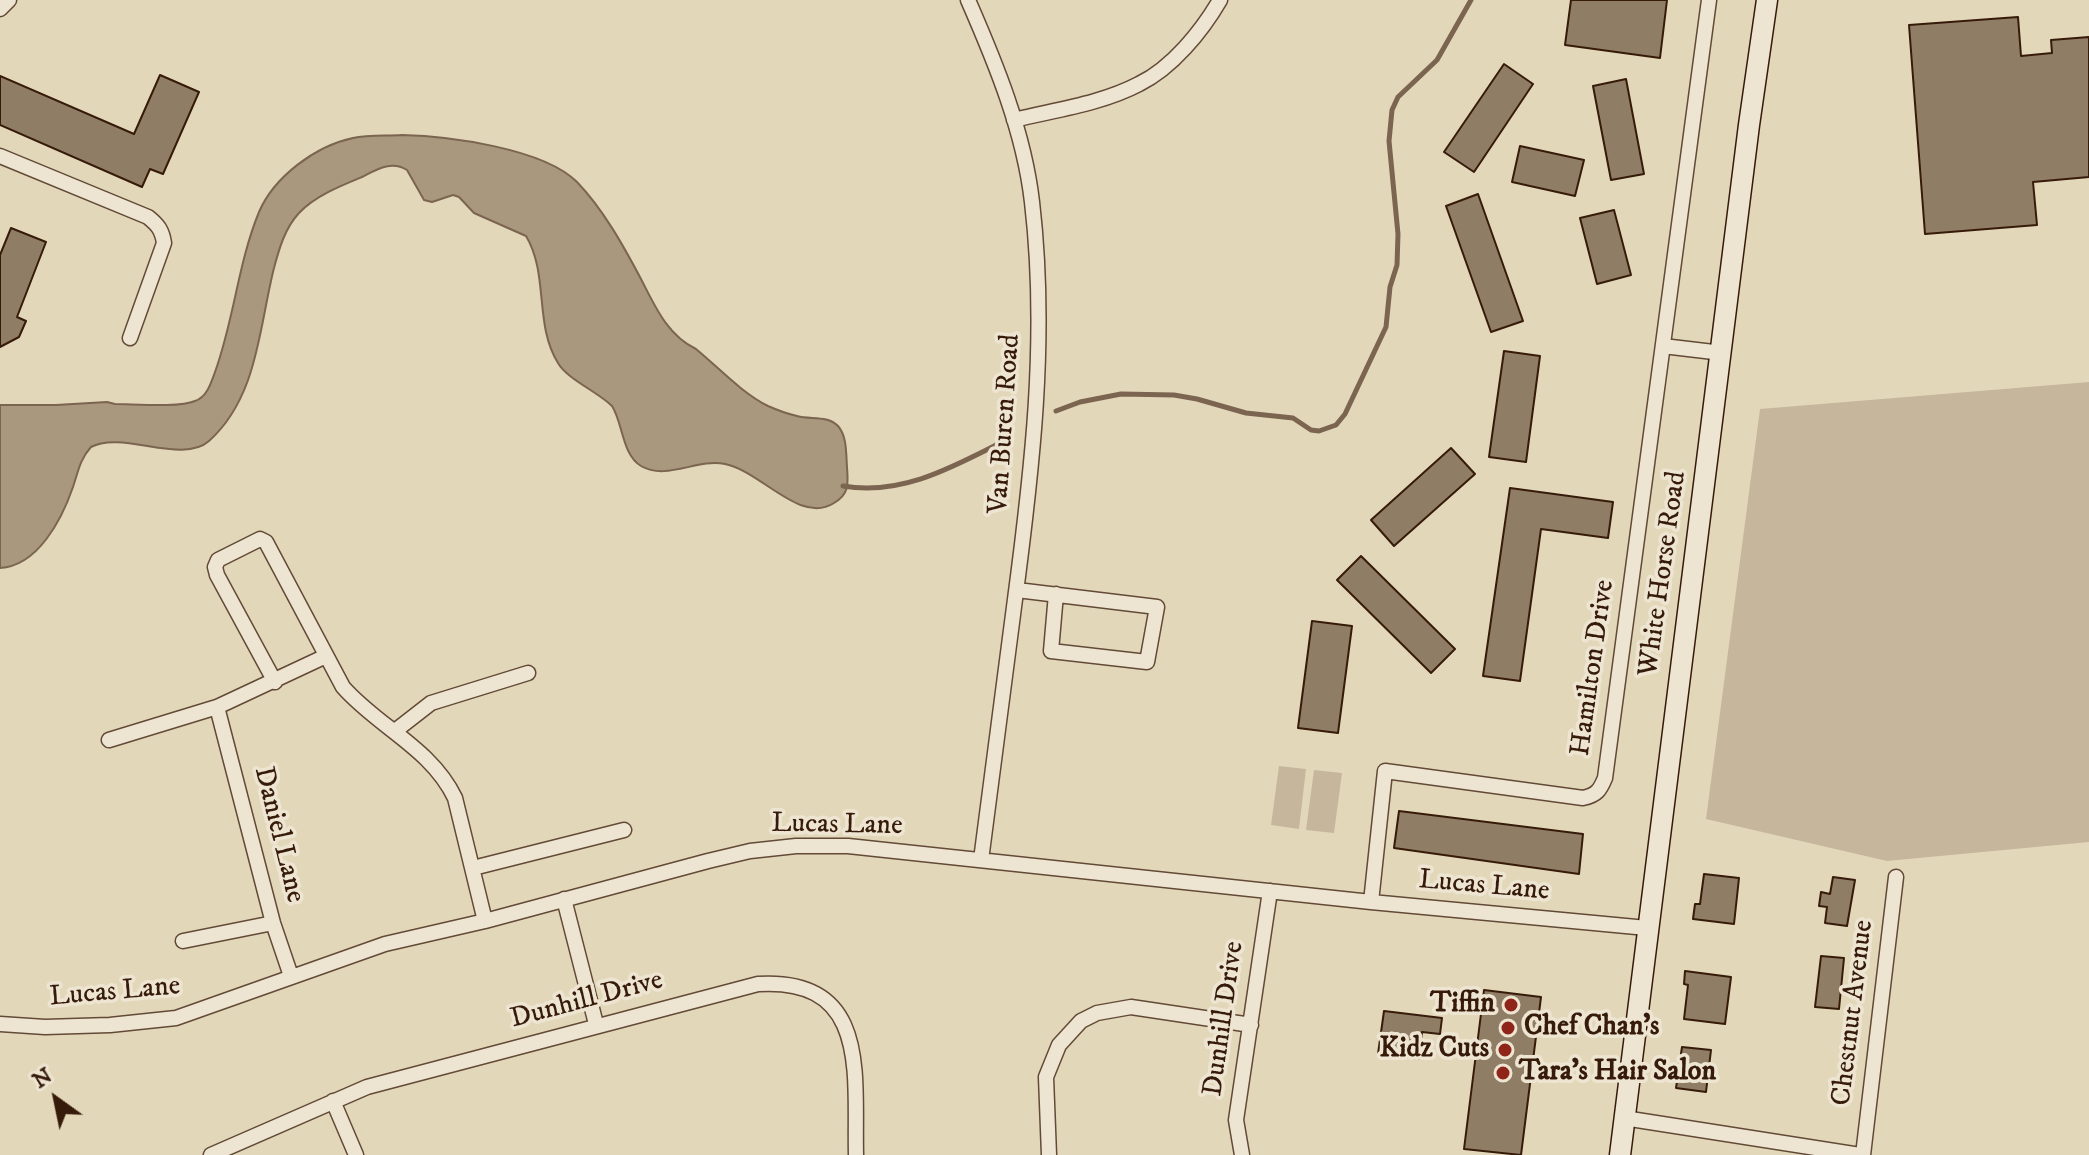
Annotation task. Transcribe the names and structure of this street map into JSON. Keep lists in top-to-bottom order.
{
  "streets": {
    "main road": ["White Horse Road"],
    "street": [
      "Van Buren Road",
      "Hamilton Drive",
      "Lucas Lane",
      "Daniel Lane",
      "Dunhill Drive",
      "Chestnut Avenue"
    ]
  },
  "crossings": [
    ["Van Buren Road", "Lucas Lane"],
    ["White Horse Road", "Lucas Lane"],
    ["Hamilton Drive", "Lucas Lane"],
    ["Lucas Lane", "Daniel Lane"],
    ["Lucas Lane", "Dunhill Drive"]
  ],
  "places": [
    "Tiffin",
    "Chef Chan's",
    "Kidz Cuts",
    "Tara's Hair Salon"
  ],
  "north": "top left"
}
